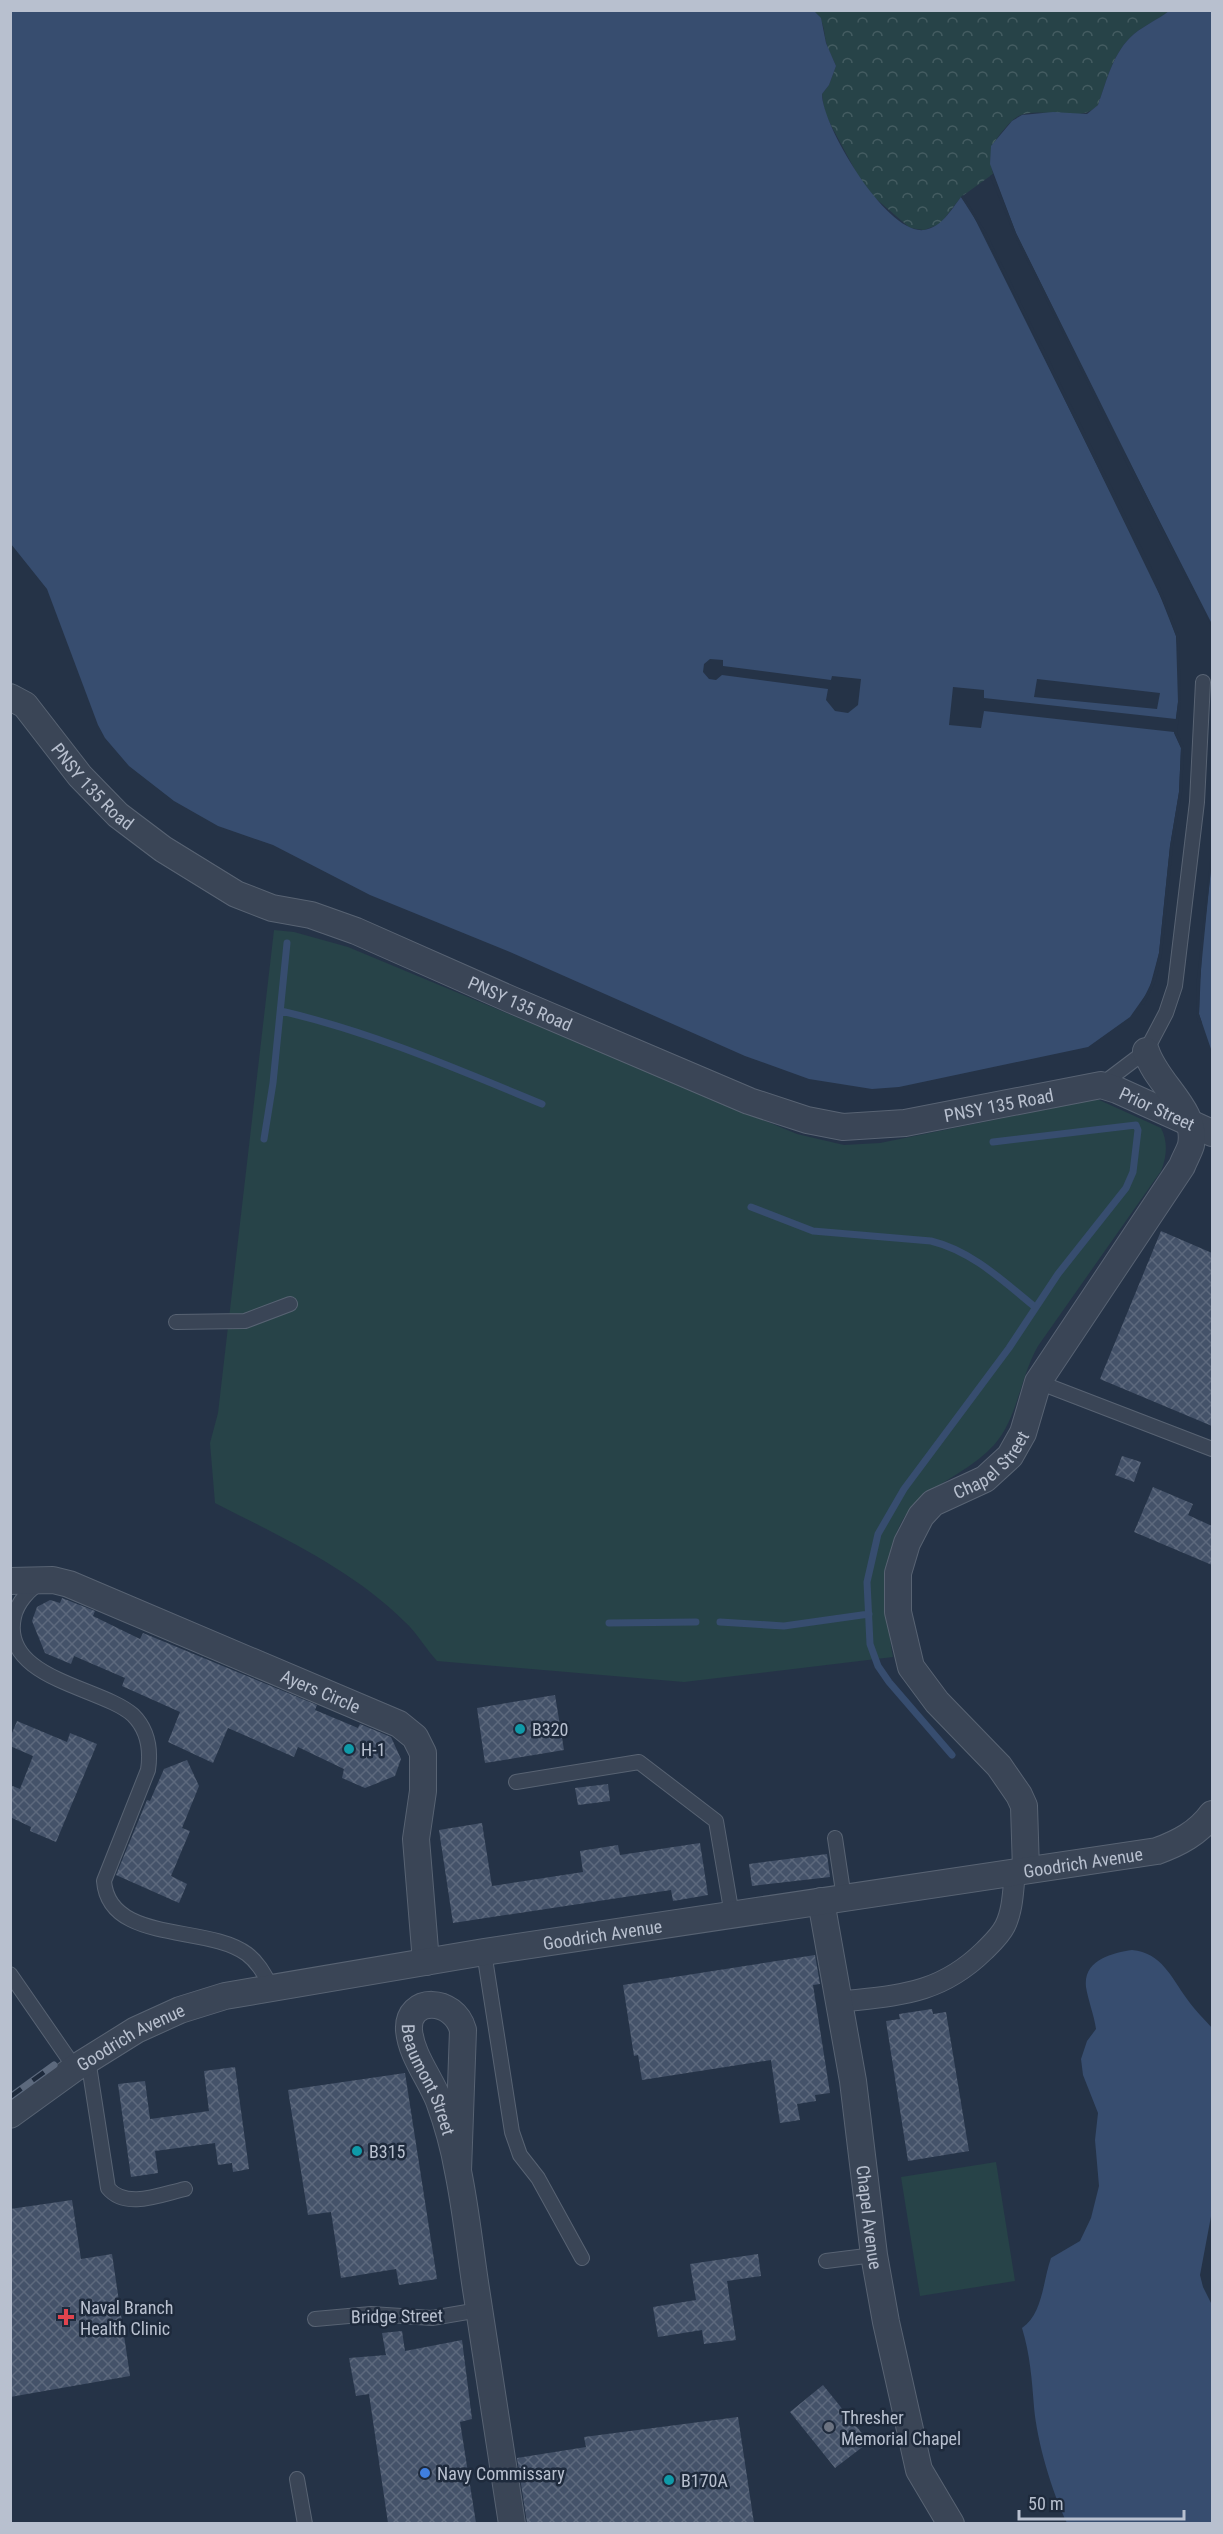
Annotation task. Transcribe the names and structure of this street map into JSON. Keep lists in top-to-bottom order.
{
  "streets": {
    "street": [
      "PNSY 135 Road",
      "Prior Street",
      "Chapel Street",
      "Ayers Circle",
      "Goodrich Avenue",
      "Beaumont Street",
      "Chapel Avenue"
    ],
    "lane": ["Bridge Street"]
  },
  "crossings": [
    ["PNSY 135 Road", "Prior Street"],
    ["Prior Street", "Chapel Street"],
    ["Chapel Street", "Goodrich Avenue"],
    ["Ayers Circle", "Goodrich Avenue"],
    ["Goodrich Avenue", "Chapel Avenue"],
    ["Beaumont Street", "Bridge Street"]
  ],
  "places": {
    "other": [
      "B320",
      "H-1",
      "B315",
      "Thresher Memorial Chapel",
      "Navy Commissary",
      "B170A"
    ],
    "health": ["Naval Branch Health Clinic"]
  },
  "scale_bar": "50 m"
}
